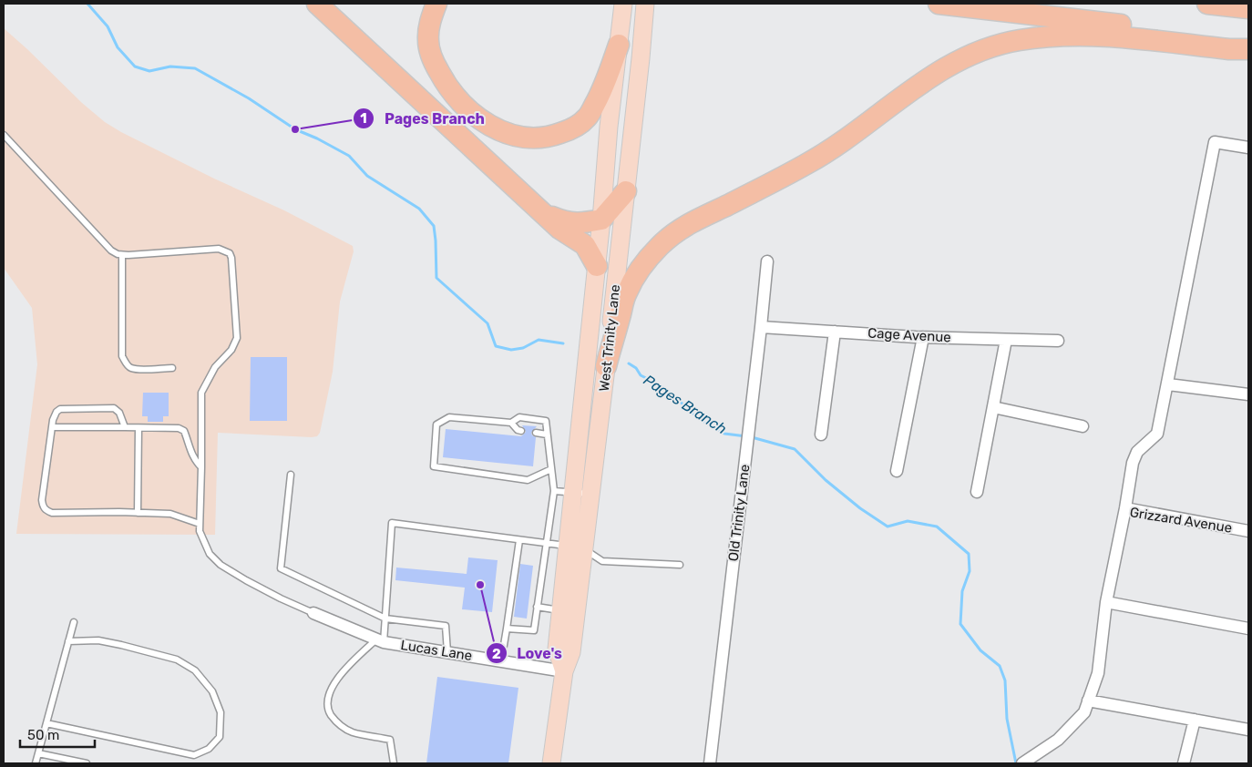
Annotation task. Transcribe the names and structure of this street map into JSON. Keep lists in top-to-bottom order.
{
  "streets": {
    "main road": ["West Trinity Lane"],
    "street": [
      "Cage Avenue",
      "Old Trinity Lane",
      "Grizzard Avenue",
      "Lucas Lane"
    ]
  },
  "crossings": [
    ["Cage Avenue", "Old Trinity Lane"],
    ["West Trinity Lane", "Lucas Lane"]
  ],
  "water": ["Pages Branch"],
  "places": ["Pages Branch", "Love's"],
  "scale_bar": "50 m"
}
